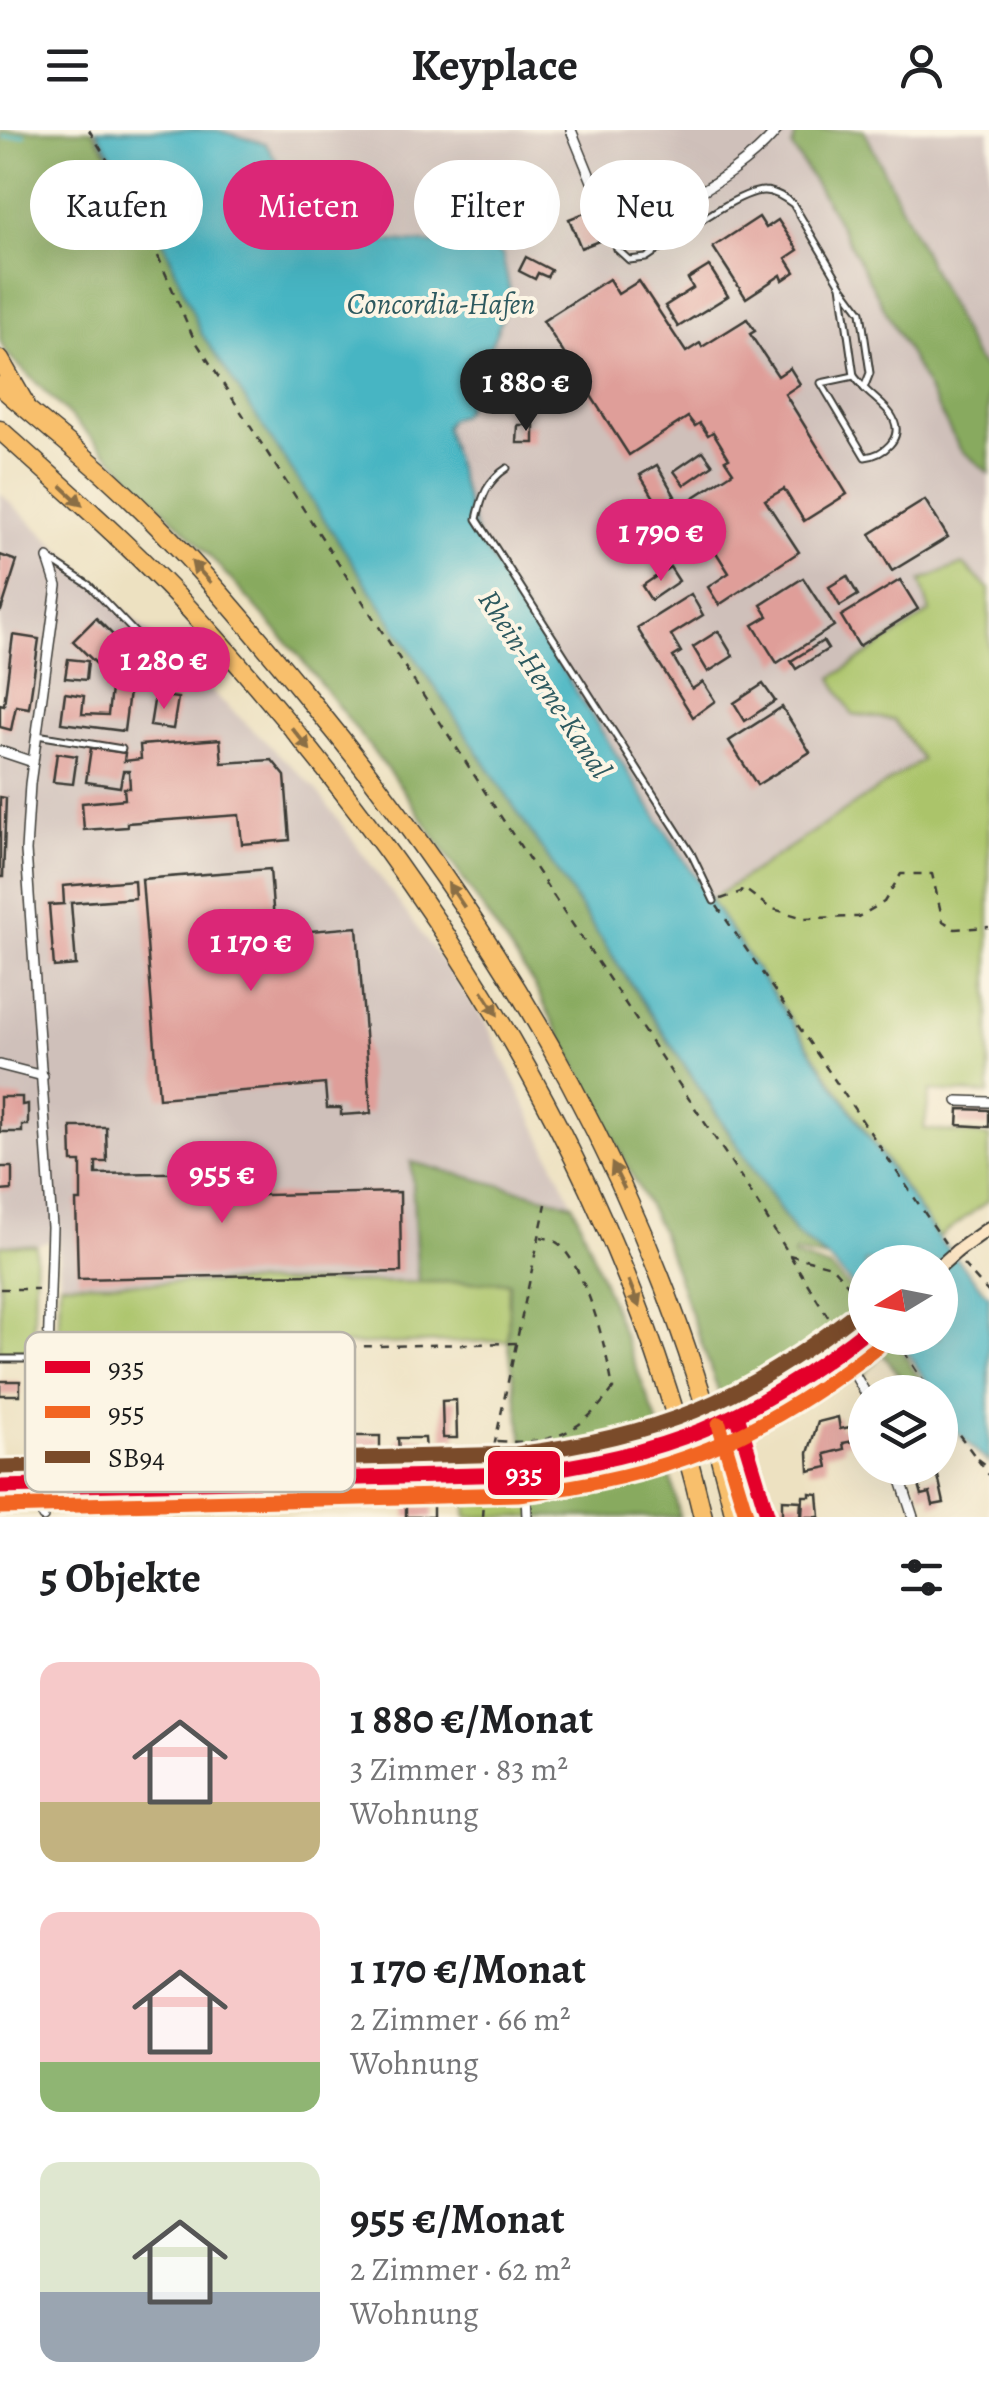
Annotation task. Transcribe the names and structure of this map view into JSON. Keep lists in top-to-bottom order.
{
  "water": ["Concordia-Hafen", "Rhein-Herne-Kanal"],
  "lines": ["transit line SB94", "transit line 935", "transit line 955"],
  "legend": ["935", "955", "SB94"],
  "north": "left",
  "page": {
    "header": "Keyplace",
    "chip": [
      "Kaufen",
      "Mieten",
      "Filter",
      "Neu"
    ],
    "price": [
      "1 880 €",
      "1 790 €",
      "1 280 €",
      "1 170 €",
      "955 €"
    ],
    "heading": "5 Objekte",
    "list": [
      {
        "name": "1 880 €/Monat",
        "note": "3 Zimmer · 83 m² · Wohnung"
      },
      {
        "name": "1 170 €/Monat",
        "note": "2 Zimmer · 66 m² · Wohnung"
      },
      {
        "name": "955 €/Monat",
        "note": "2 Zimmer · 62 m² · Wohnung"
      }
    ]
  }
}
